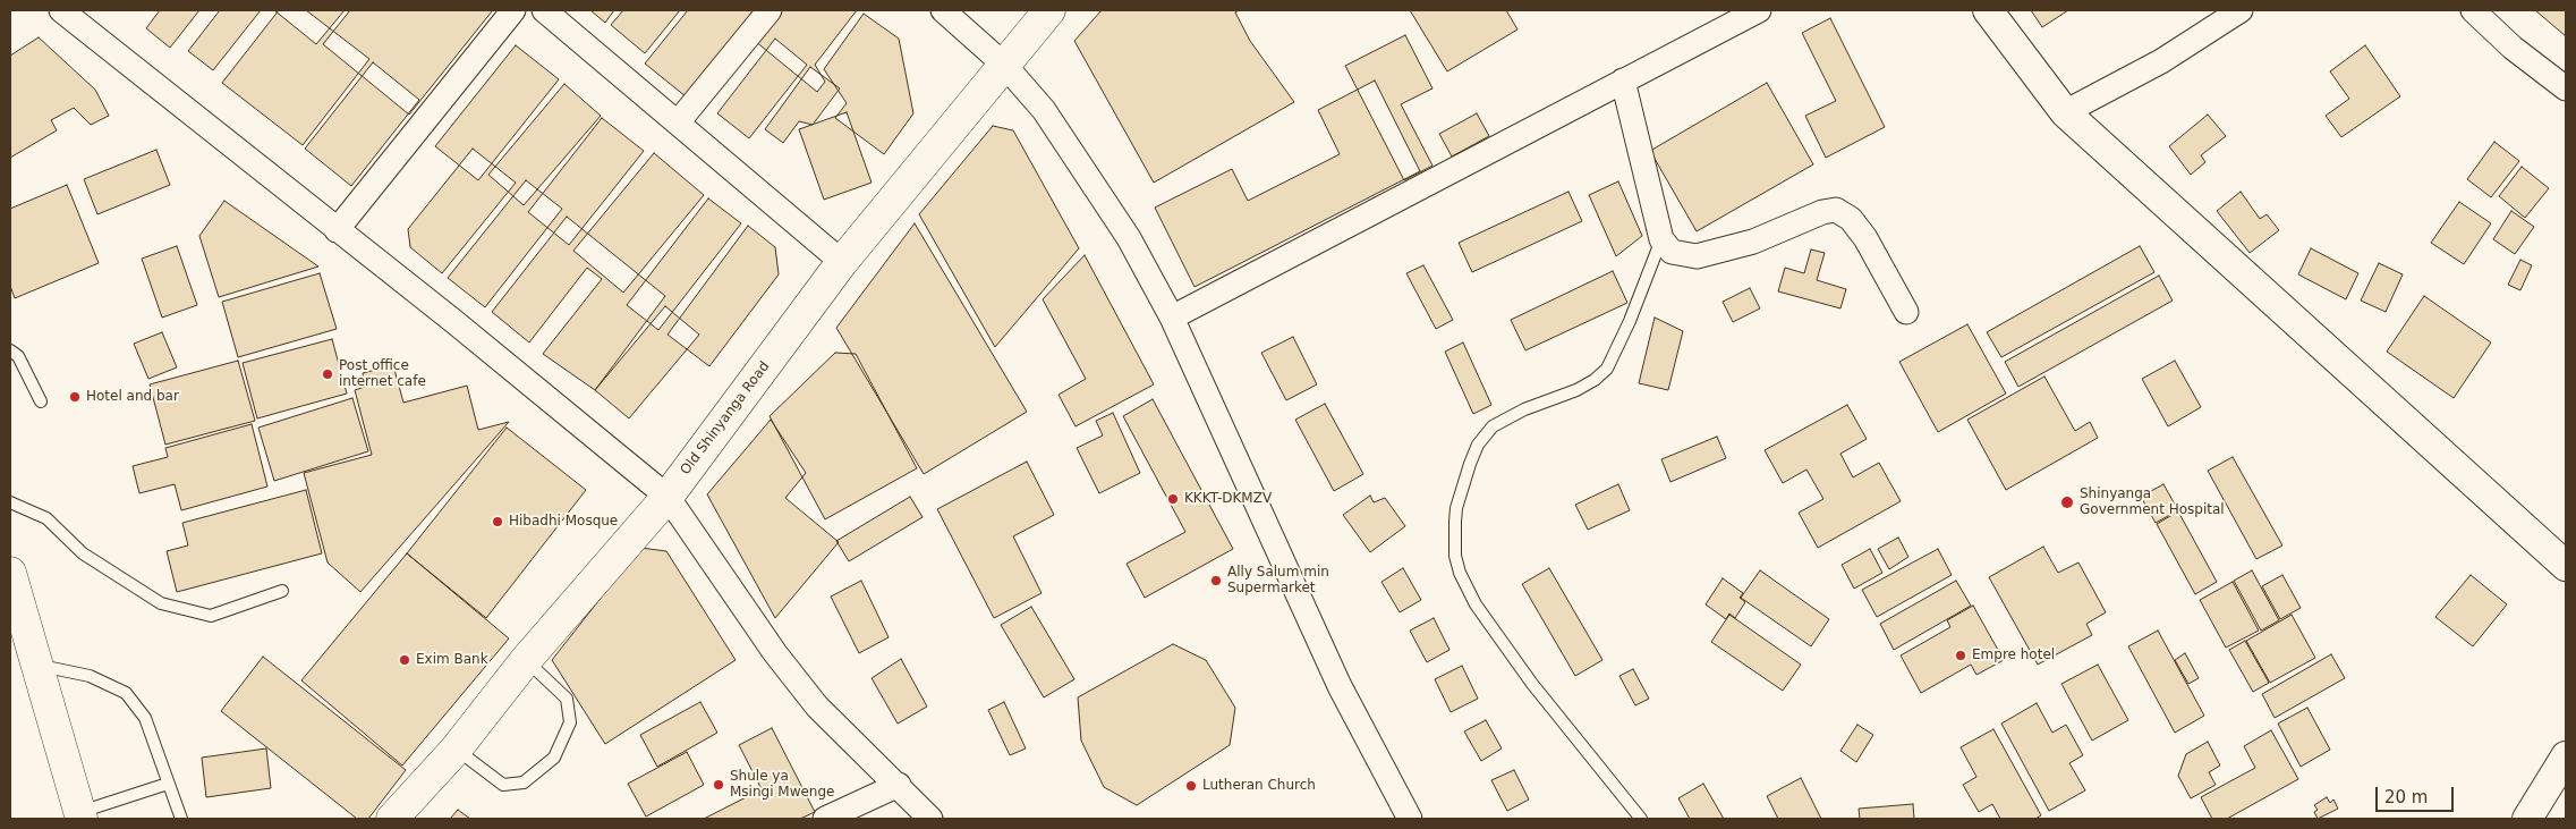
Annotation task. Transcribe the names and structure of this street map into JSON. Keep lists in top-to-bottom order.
{
  "streets": {
    "main road": ["Old Shinyanga Road"]
  },
  "places": [
    "Post office internet cafe",
    "Hotel and bar",
    "KKKT-DKMZV",
    "Shinyanga Government Hospital",
    "Hibadhi Mosque",
    "Ally Salum min Supermarket",
    "Empre hotel",
    "Exim Bank",
    "Shule ya Msingi Mwenge",
    "Lutheran Church"
  ],
  "scale_bar": "20 m"
}
